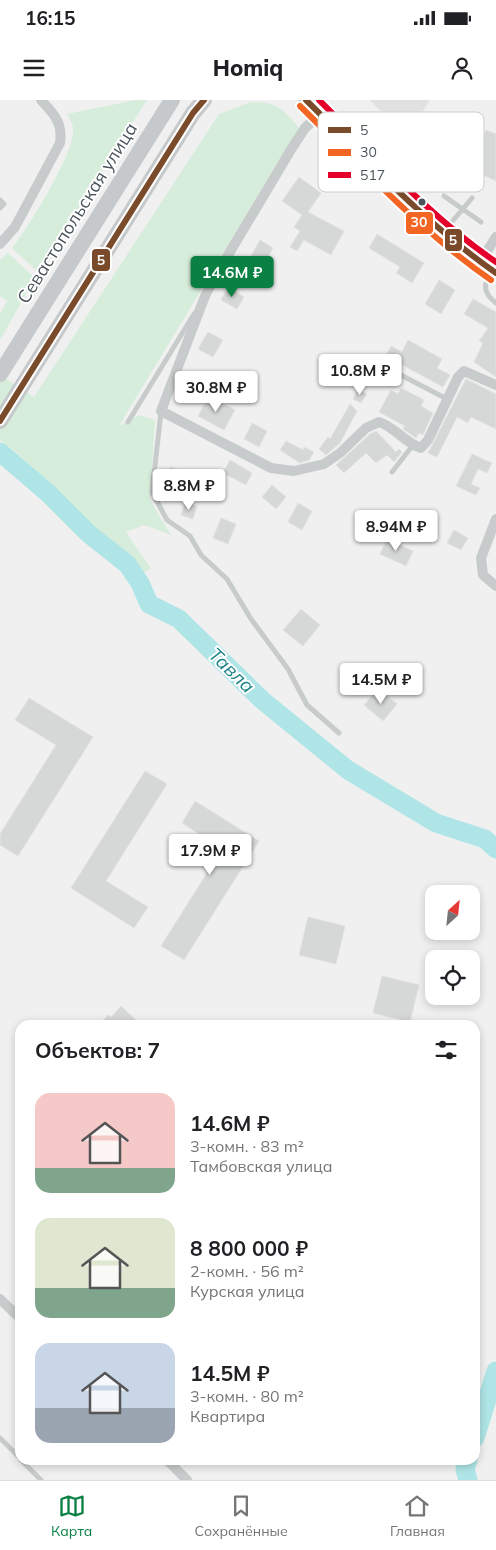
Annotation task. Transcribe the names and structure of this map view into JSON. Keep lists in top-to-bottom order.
{
  "streets": {
    "main road": ["Севастопольская улица"]
  },
  "water": ["Тавла"],
  "lines": ["transit line 5", "transit line 517", "transit line 30"],
  "legend": ["5", "30", "517"],
  "north": "top right",
  "page": {
    "status": "16:15",
    "header": "Homiq",
    "price": [
      "14.6M ₽",
      "10.8M ₽",
      "30.8M ₽",
      "8.8M ₽",
      "8.94M ₽",
      "14.5M ₽",
      "17.9M ₽"
    ],
    "heading": "Объектов: 7",
    "list": [
      {
        "name": "14.6M ₽",
        "note": "3-комн. · 83 m² · Тамбовская улица"
      },
      {
        "name": "8 800 000 ₽",
        "note": "2-комн. · 56 m² · Курская улица"
      },
      {
        "name": "14.5M ₽",
        "note": "3-комн. · 80 m² · Квартира"
      }
    ],
    "tabs": ["Карта", "Сохранённые", "Главная"]
  }
}
